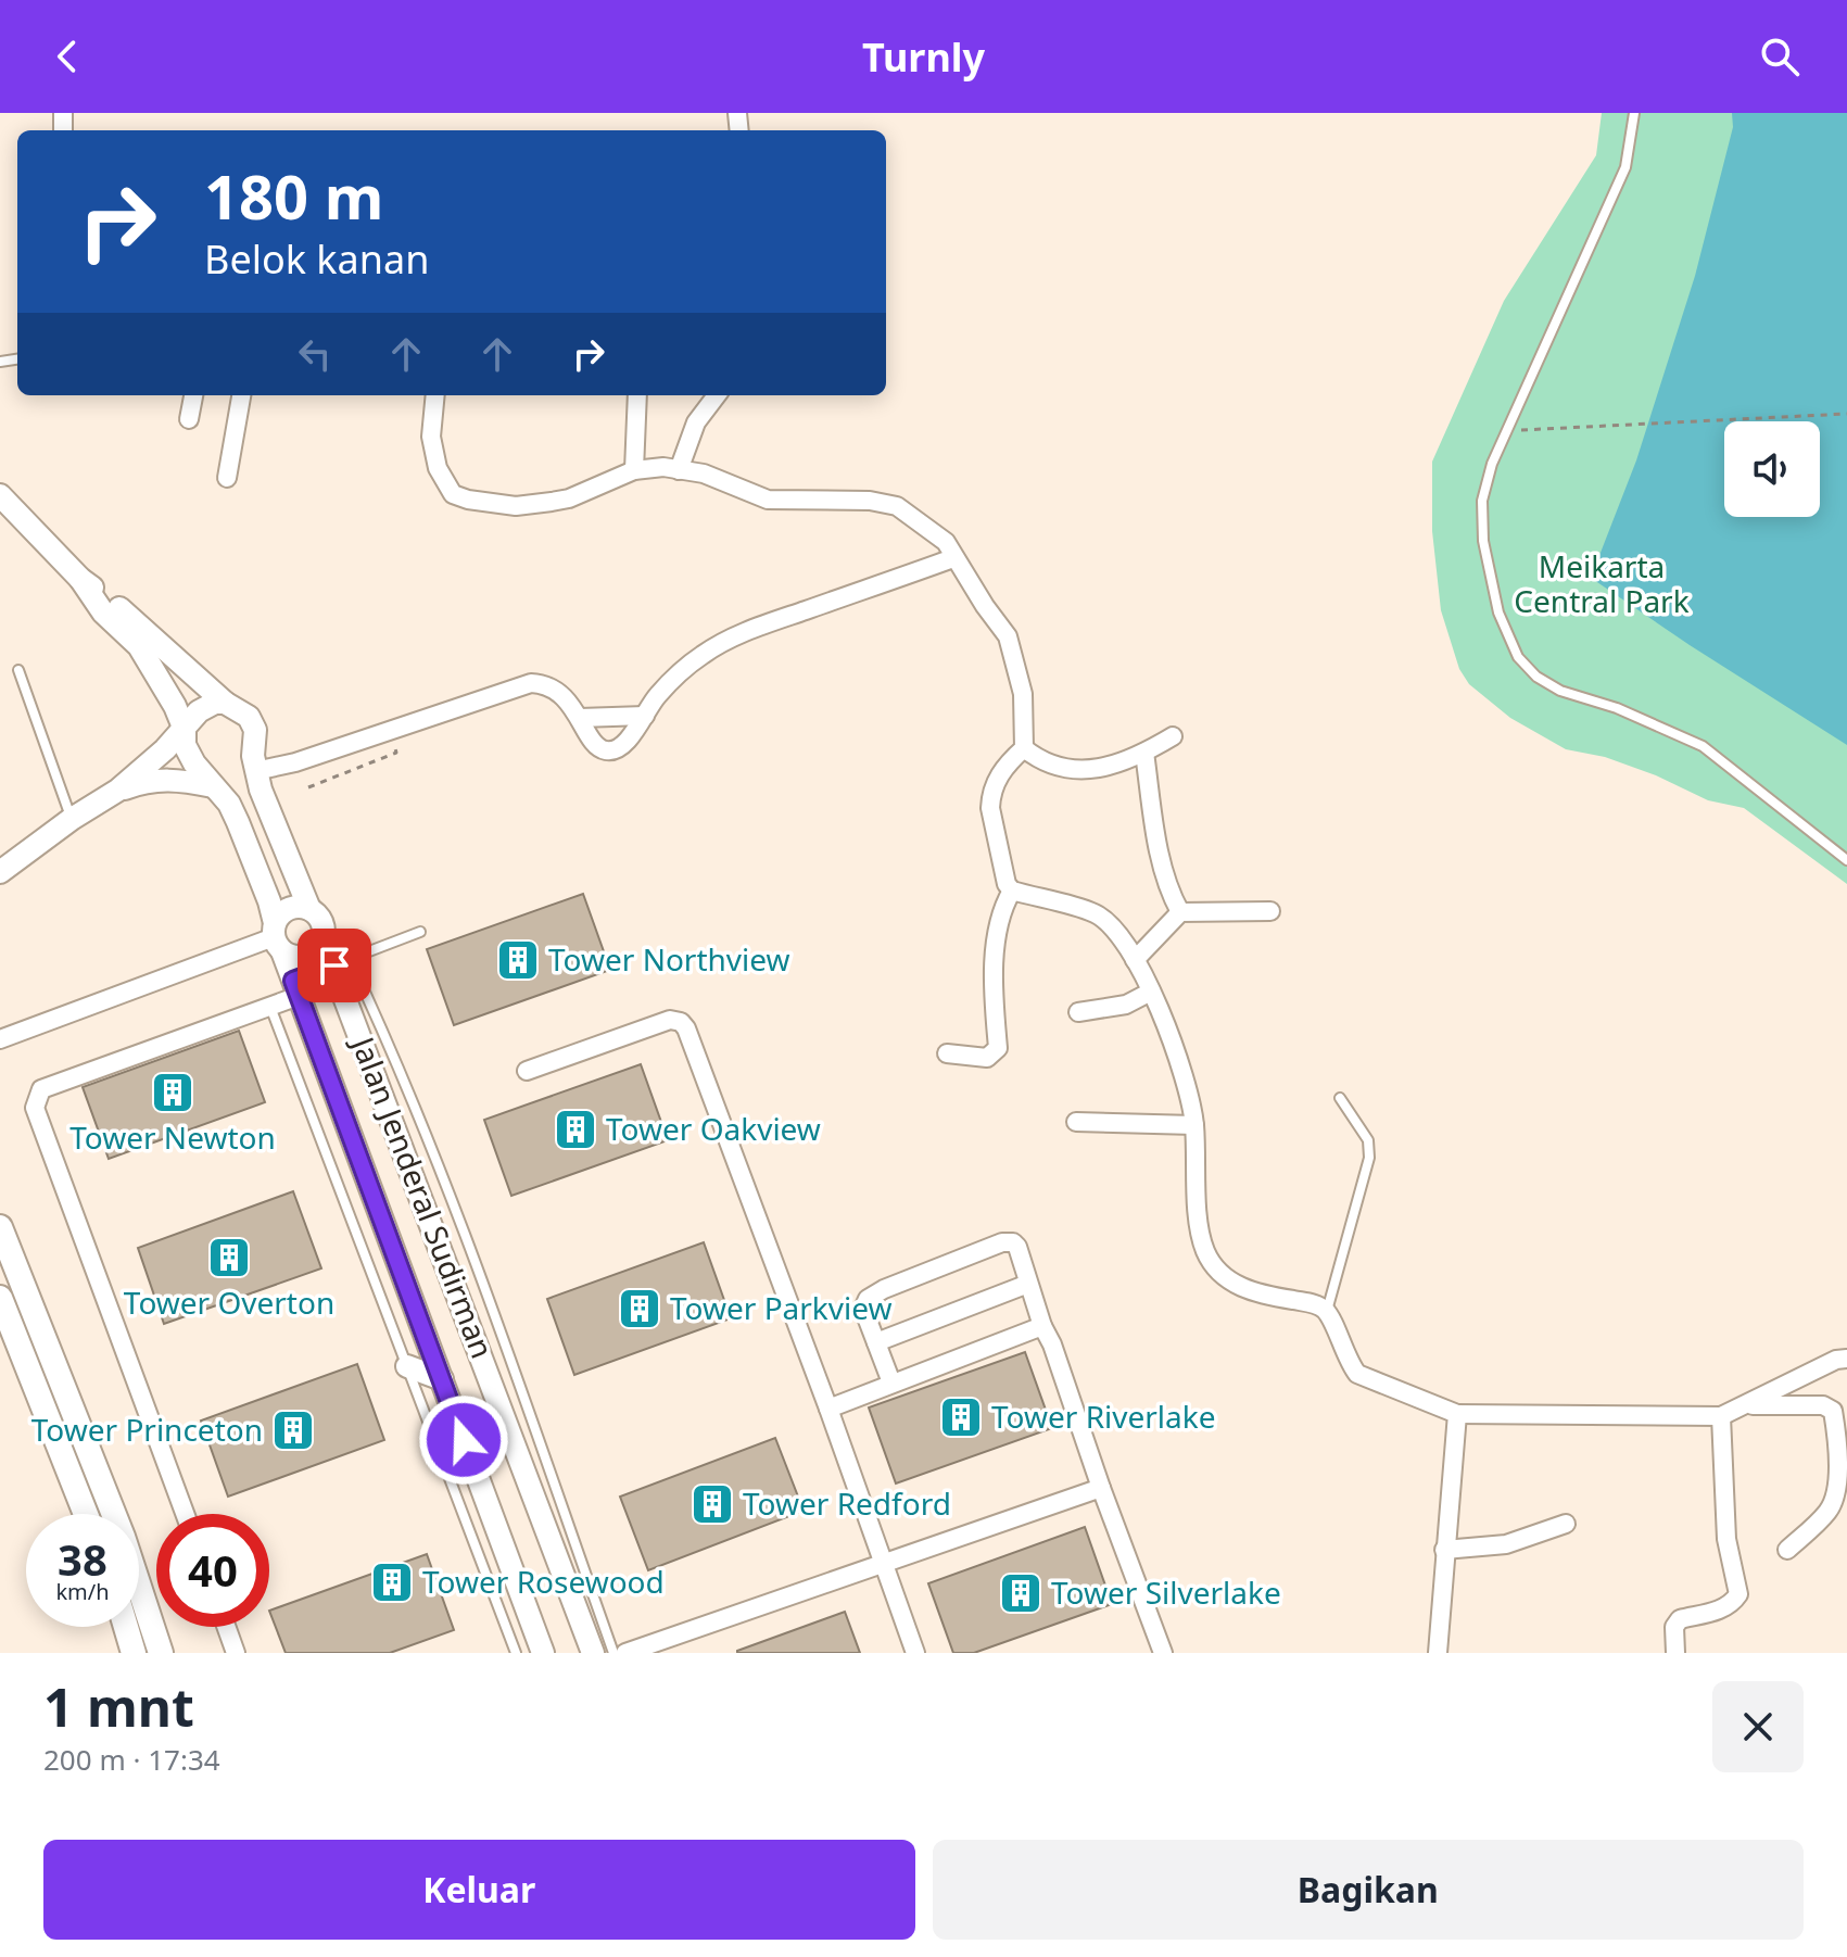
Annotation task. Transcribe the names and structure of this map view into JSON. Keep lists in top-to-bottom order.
{
  "streets": {
    "street": ["Jalan Jenderal Sudirman"]
  },
  "parks": ["Meikarta Central Park"],
  "places": {
    "building": [
      "Tower Northview",
      "Tower Newton",
      "Tower Oakview",
      "Tower Overton",
      "Tower Parkview",
      "Tower Riverlake",
      "Tower Princeton",
      "Tower Redford",
      "Tower Rosewood",
      "Tower Silverlake"
    ]
  },
  "page": {
    "header": "Turnly",
    "turn": ["180 m", "Belok kanan"],
    "speed": "38 km/h",
    "limit": "40",
    "heading": ["1 mnt", "200 m · 17:34"],
    "buttons": ["Keluar", "Bagikan"]
  }
}
